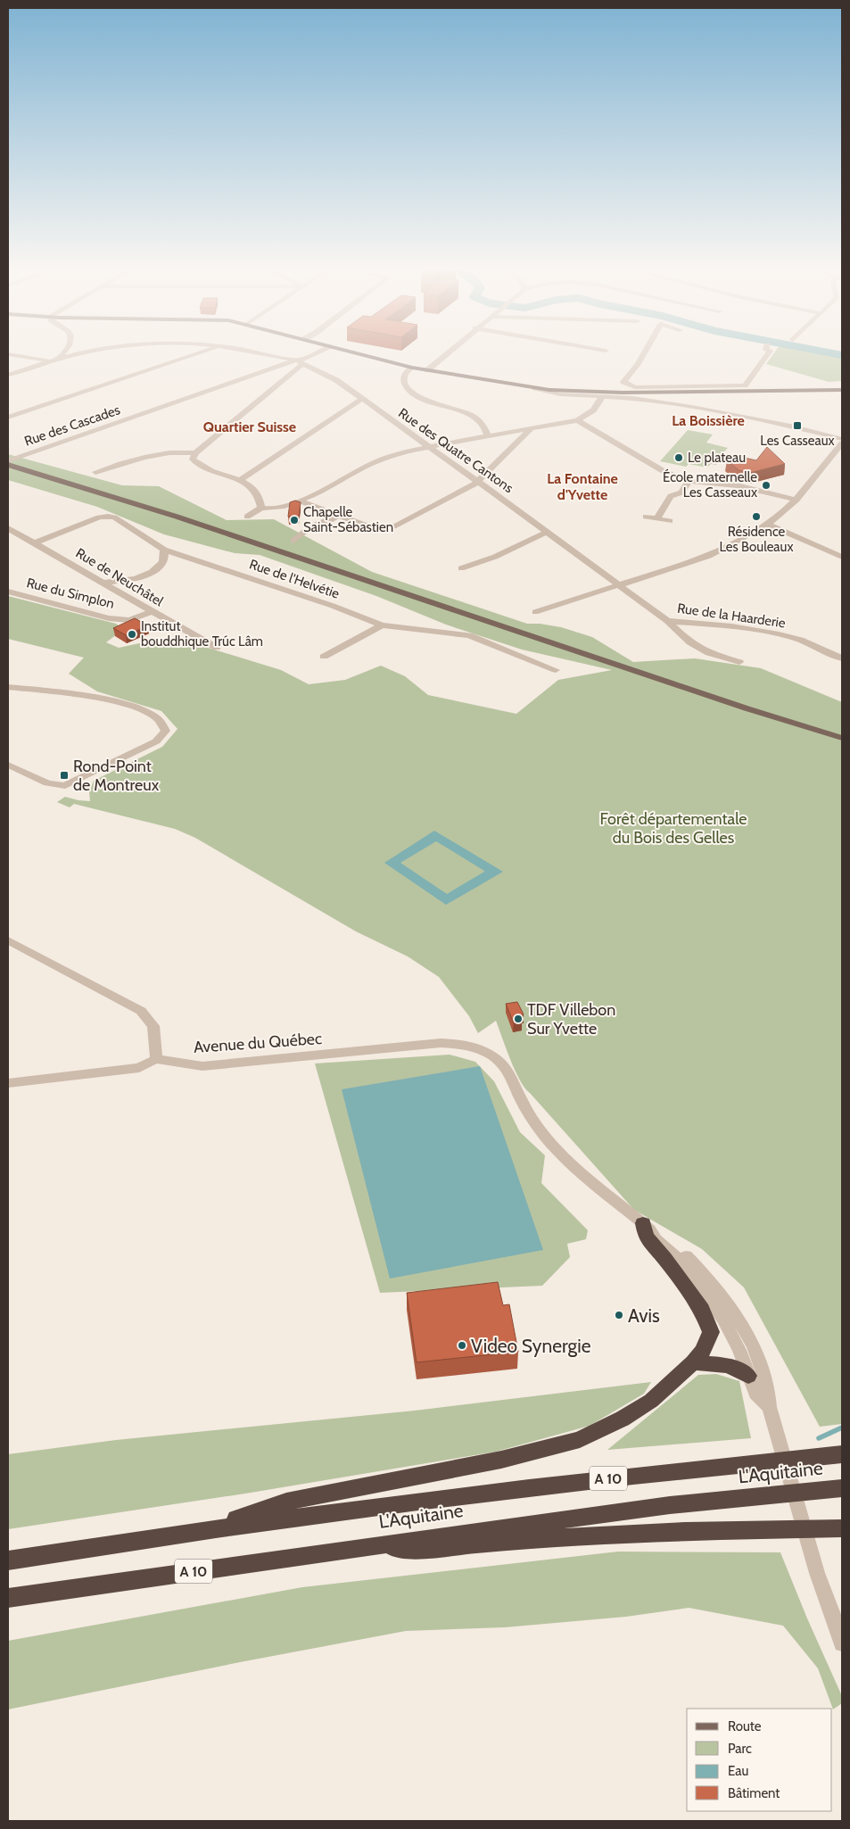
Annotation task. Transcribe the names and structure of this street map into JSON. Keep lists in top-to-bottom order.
{
  "streets": {
    "highway": ["L'Aquitaine", "A 10"],
    "street": [
      "Rue des Cascades",
      "Rue des Quatre Cantons",
      "Rue de Neuchâtel",
      "Rue de l'Helvétie",
      "Rue du Simplon",
      "Rue de la Haarderie",
      "Avenue du Québec"
    ]
  },
  "crossings": [
    ["Rue des Cascades", "Rue des Quatre Cantons"],
    ["Rue des Quatre Cantons", "Rue de la Haarderie"],
    ["Rue de Neuchâtel", "Rue de l'Helvétie"],
    ["Rue de Neuchâtel", "Rue du Simplon"]
  ],
  "districts": ["La Boissière", "Quartier Suisse", "La Fontaine d'Yvette"],
  "parks": ["Forêt départementale du Bois des Gelles"],
  "places": {
    "transit": ["Les Casseaux", "Rond-Point de Montreux"],
    "other": [
      "Le plateau",
      "École maternelle Les Casseaux",
      "Résidence Les Bouleaux",
      "Chapelle Saint-Sébastien",
      "Institut bouddhique Trúc Lâm",
      "TDF Villebon Sur Yvette",
      "Avis",
      "Video Synergie"
    ]
  },
  "legend": [
    "Route",
    "Parc",
    "Eau",
    "Bâtiment"
  ]
}
